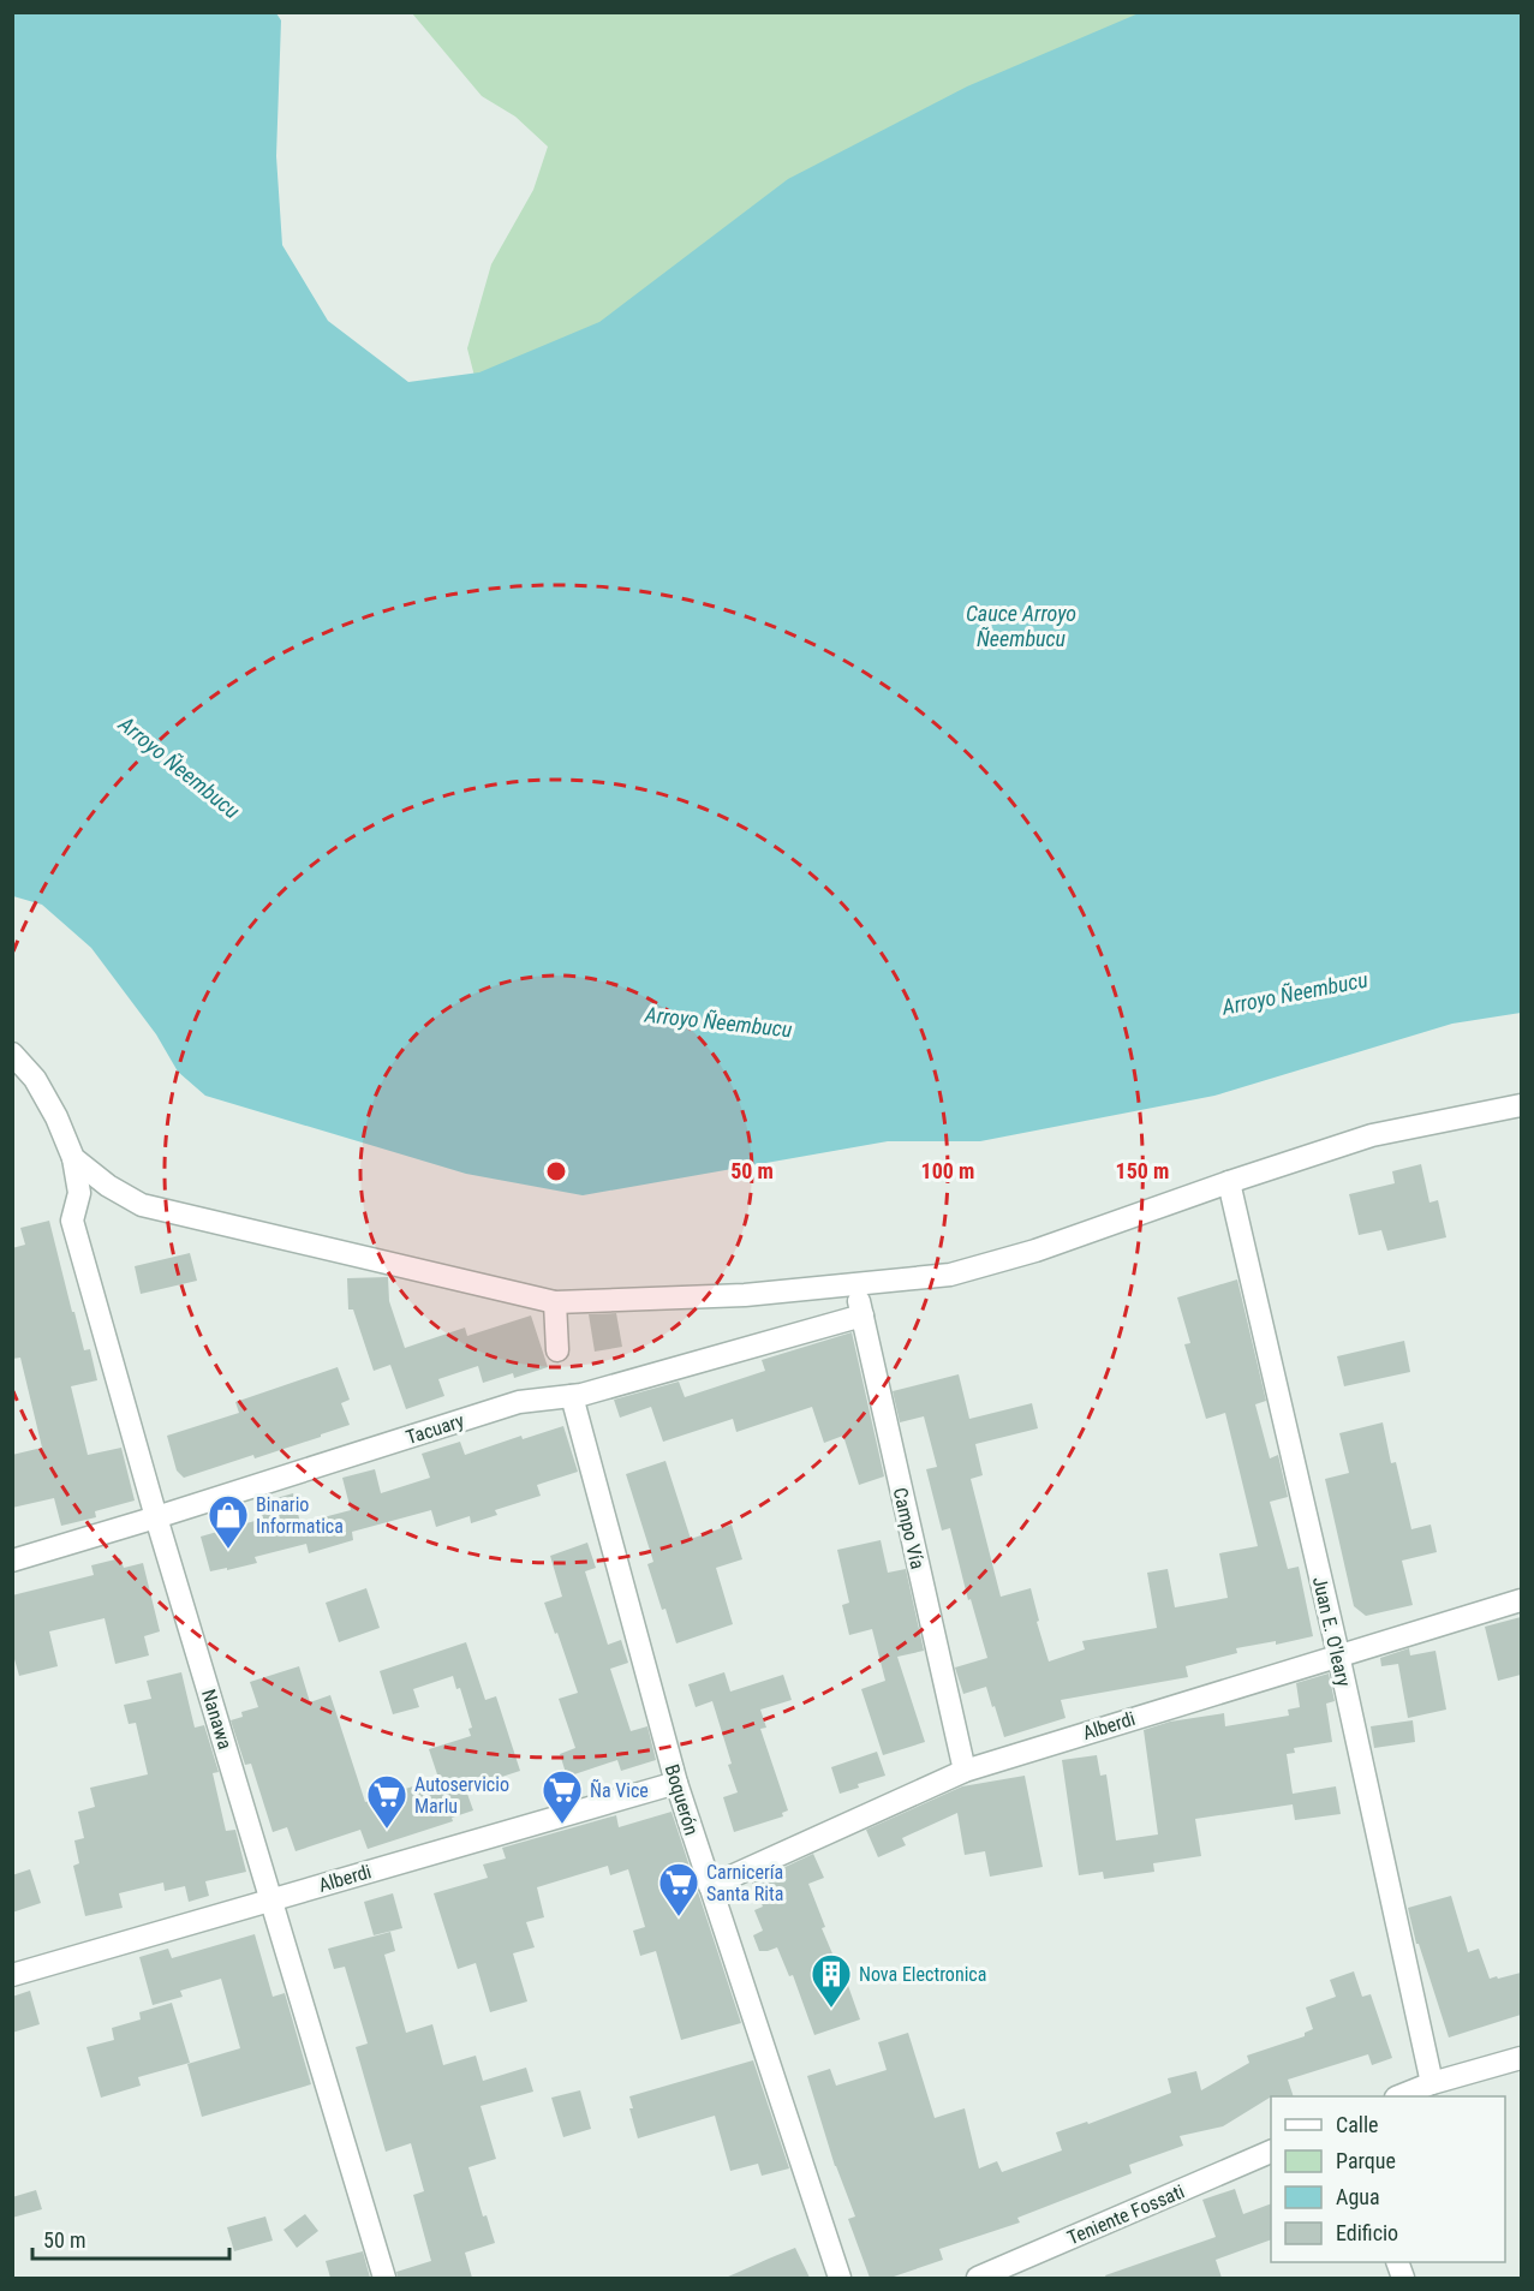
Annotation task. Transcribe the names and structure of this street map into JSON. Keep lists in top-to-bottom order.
{
  "streets": {
    "street": [
      "Tacuary",
      "Campo Vía",
      "Juan E. O'leary",
      "Nanawa",
      "Alberdi",
      "Boquerón",
      "Teniente Fossati"
    ]
  },
  "crossings": [
    ["Tacuary", "Campo Vía"],
    ["Tacuary", "Nanawa"],
    ["Tacuary", "Boquerón"],
    ["Campo Vía", "Alberdi"],
    ["Juan E. O'leary", "Alberdi"],
    ["Nanawa", "Alberdi"],
    ["Alberdi", "Boquerón"]
  ],
  "water": ["Cauce Arroyo Ñeembucu", "Arroyo Ñeembucu"],
  "places": {
    "shop": ["Binario Informatica"],
    "supermarket": ["Ña Vice", "Autoservicio Marlu", "Carnicería Santa Rita"],
    "building": ["Nova Electronica"]
  },
  "legend": [
    "Calle",
    "Parque",
    "Agua",
    "Edificio"
  ],
  "scale_bar": "50 m",
  "rings": ["50 m", "100 m", "150 m"]
}
